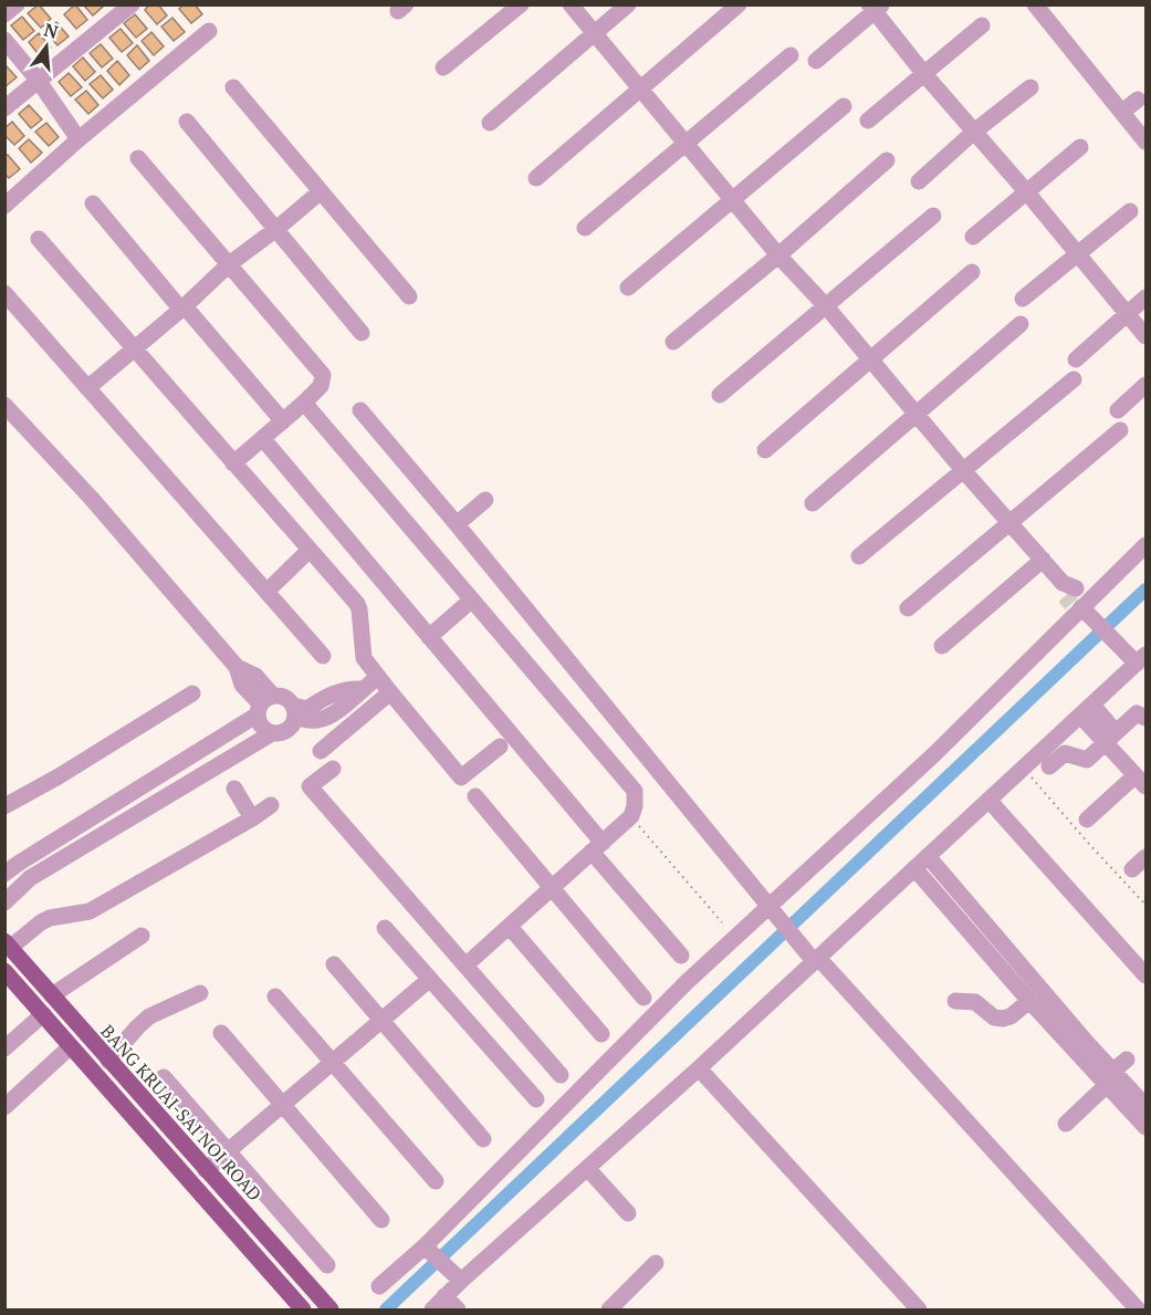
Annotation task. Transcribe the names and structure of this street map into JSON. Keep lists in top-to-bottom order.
{
  "streets": {
    "main road": ["BANG KRUAI-SAI NOI ROAD"]
  },
  "north": "top"
}
